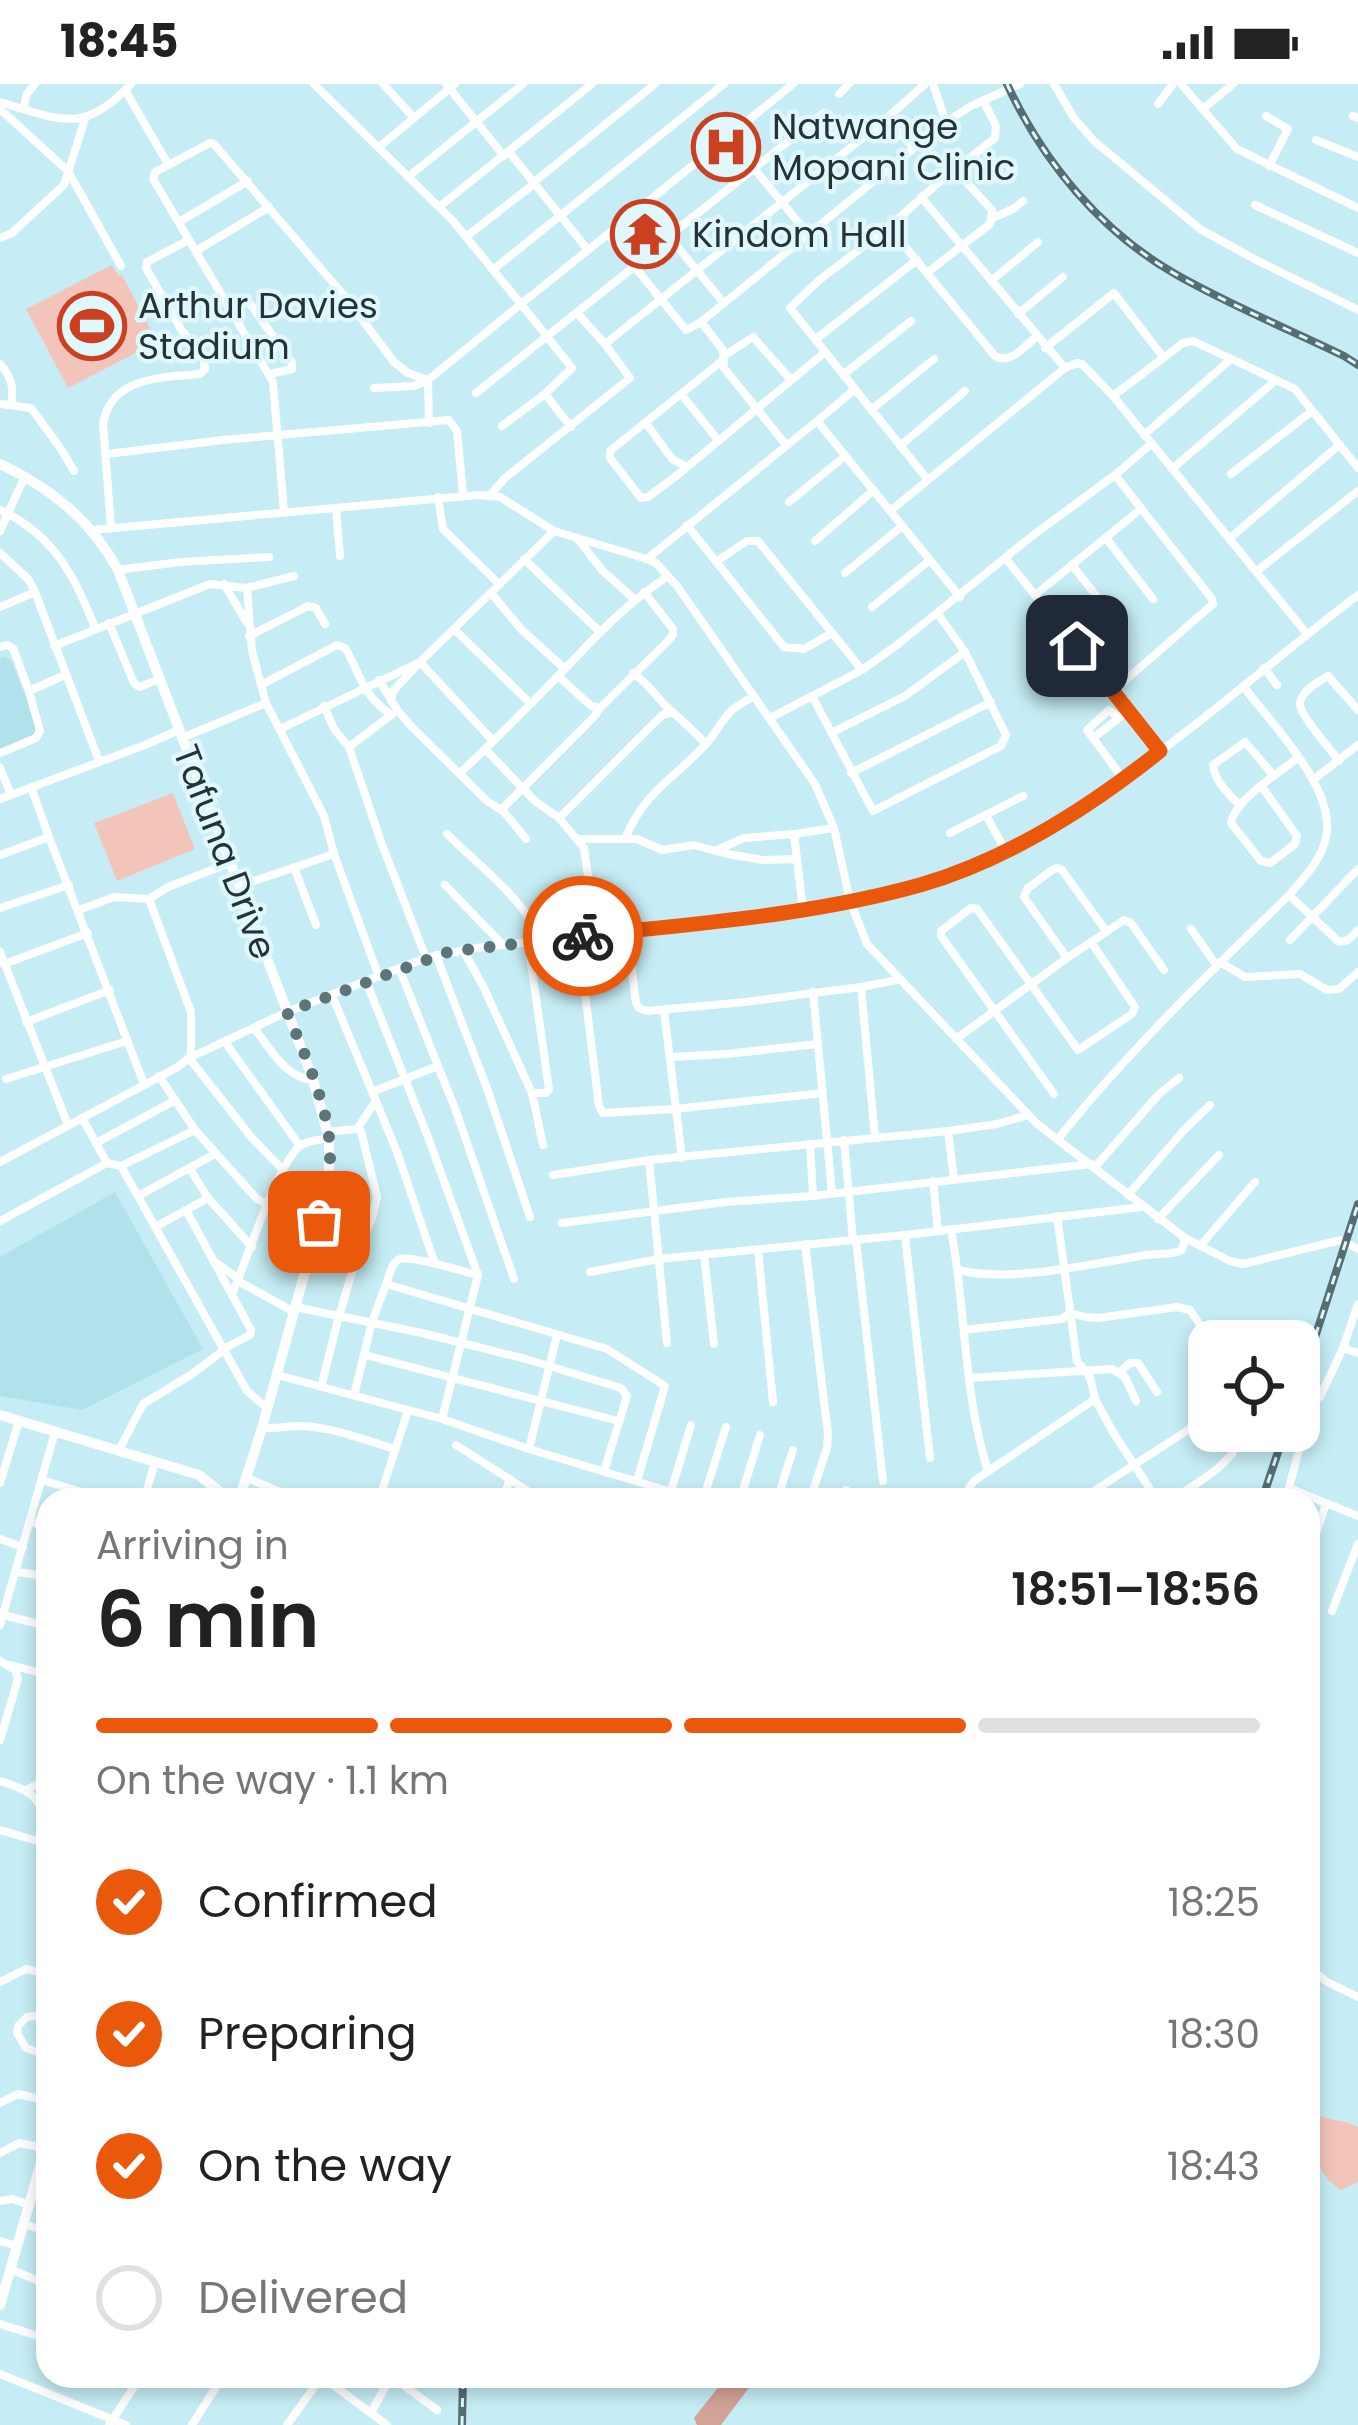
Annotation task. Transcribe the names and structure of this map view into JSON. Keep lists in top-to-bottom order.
{
  "streets": {
    "main road": ["Tafuna Drive"]
  },
  "places": {
    "hospital": ["Natwange Mopani Clinic"],
    "temple": ["Kindom Hall"],
    "sports": ["Arthur Davies Stadium"]
  },
  "page": {
    "status": "18:45",
    "heading": ["6 min", "Arriving in", "18:51–18:56"],
    "bar": "On the way · 1.1 km",
    "list": [
      ["Confirmed", "18:25"],
      ["Preparing", "18:30"],
      ["On the way", "18:43"],
      "Delivered"
    ]
  }
}
